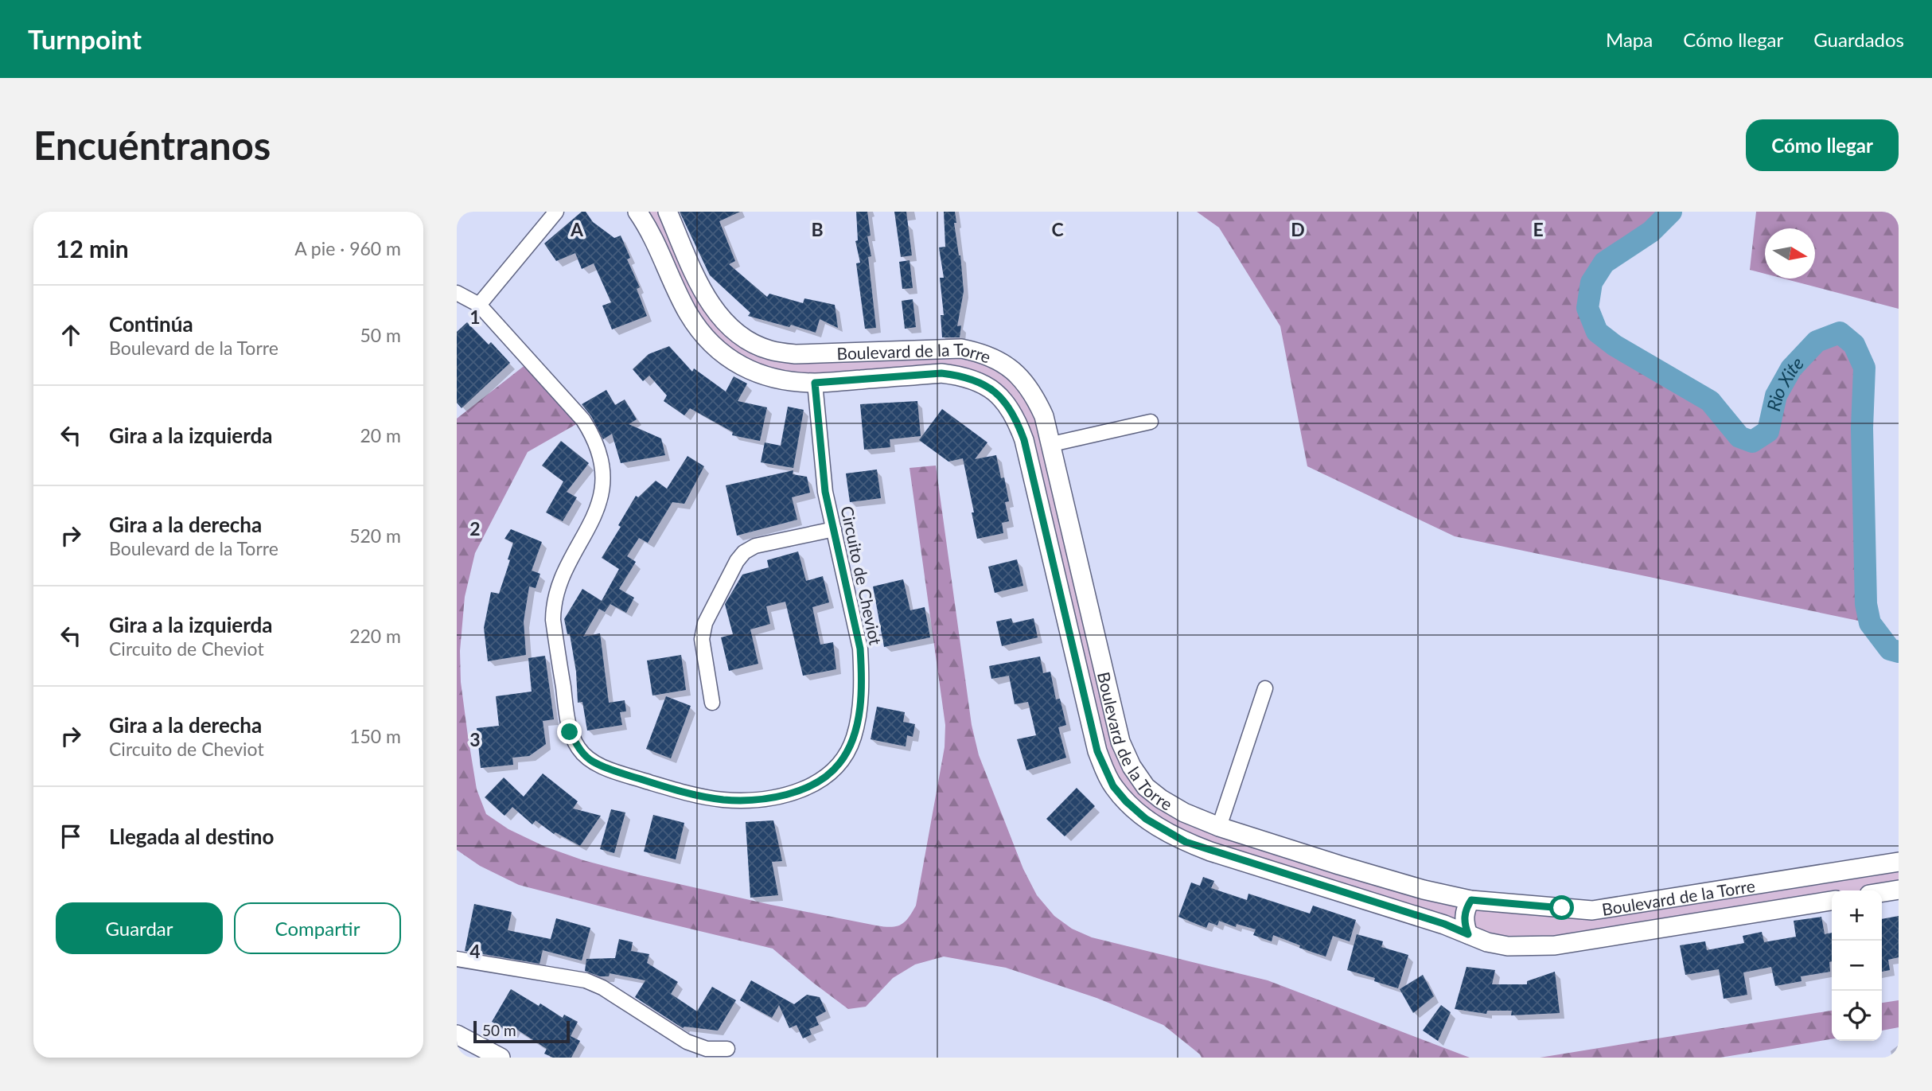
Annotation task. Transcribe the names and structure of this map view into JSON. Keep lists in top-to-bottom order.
{
  "streets": {
    "street": ["Boulevard de la Torre", "Circuito de Cheviot"]
  },
  "crossings": [
    ["Boulevard de la Torre", "Circuito de Cheviot"]
  ],
  "water": ["Rio Xite"],
  "scale_bar": "50 m",
  "north": "right",
  "page": {
    "header": "Turnpoint",
    "nav": ["Mapa", "Cómo llegar", "Guardados"],
    "buttons": [
      "Cómo llegar",
      ["Guardar", "Compartir"]
    ],
    "title": "Encuéntranos",
    "heading": ["12 min", "A pie · 960 m"],
    "list": [
      ["Continúa", "Boulevard de la Torre", "50 m"],
      ["Gira a la izquierda", "20 m"],
      ["Gira a la derecha", "Boulevard de la Torre", "520 m"],
      ["Gira a la izquierda", "Circuito de Cheviot", "220 m"],
      ["Gira a la derecha", "Circuito de Cheviot", "150 m"],
      "Llegada al destino"
    ],
    "map_buttons": ["+", "−"],
    "scale": "50 m"
  },
  "grid": {
    "columns": [
      "A",
      "B",
      "C",
      "D",
      "E"
    ],
    "rows": [
      "1",
      "2",
      "3",
      "4"
    ]
  }
}
